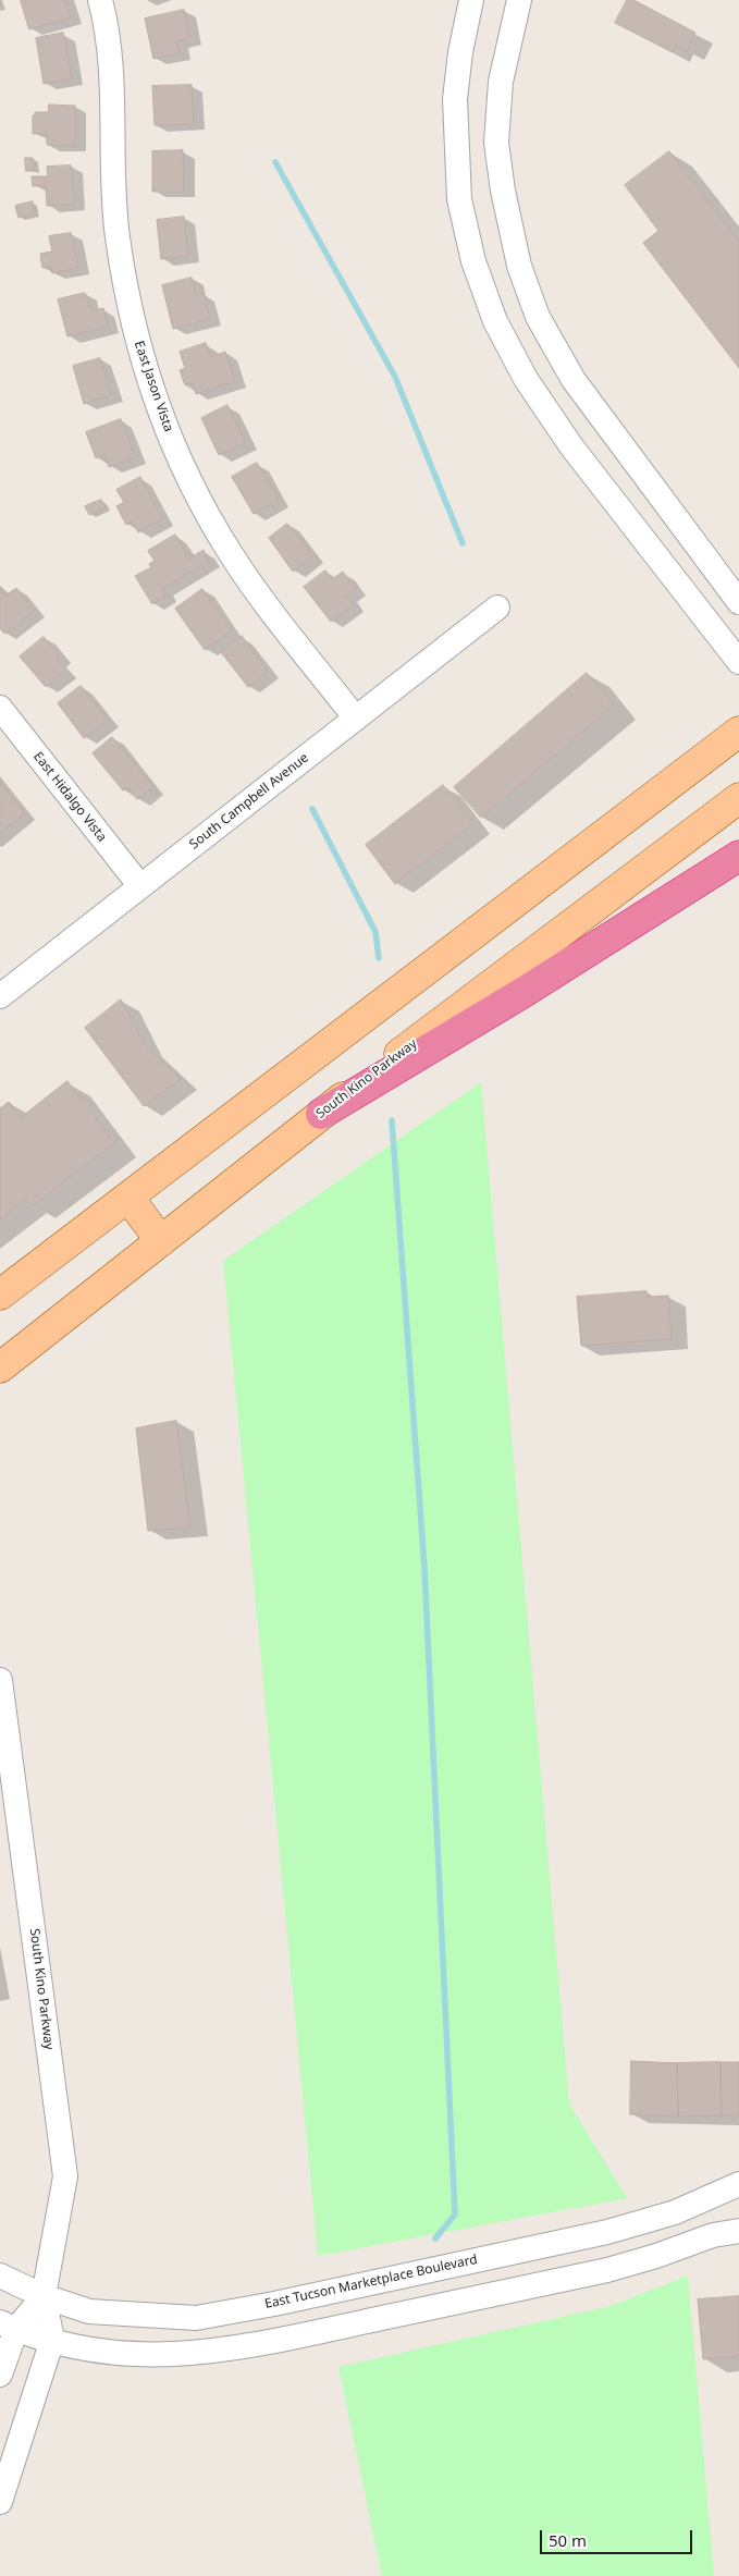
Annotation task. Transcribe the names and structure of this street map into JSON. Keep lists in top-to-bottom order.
{
  "streets": {
    "main road": ["South Kino Parkway"],
    "street": [
      "East Jason Vista",
      "East Hidalgo Vista",
      "South Campbell Avenue",
      "East Tucson Marketplace Boulevard"
    ]
  },
  "crossings": [
    ["East Jason Vista", "South Campbell Avenue"],
    ["East Hidalgo Vista", "South Campbell Avenue"],
    ["South Kino Parkway", "East Tucson Marketplace Boulevard"]
  ],
  "scale_bar": "50 m"
}
